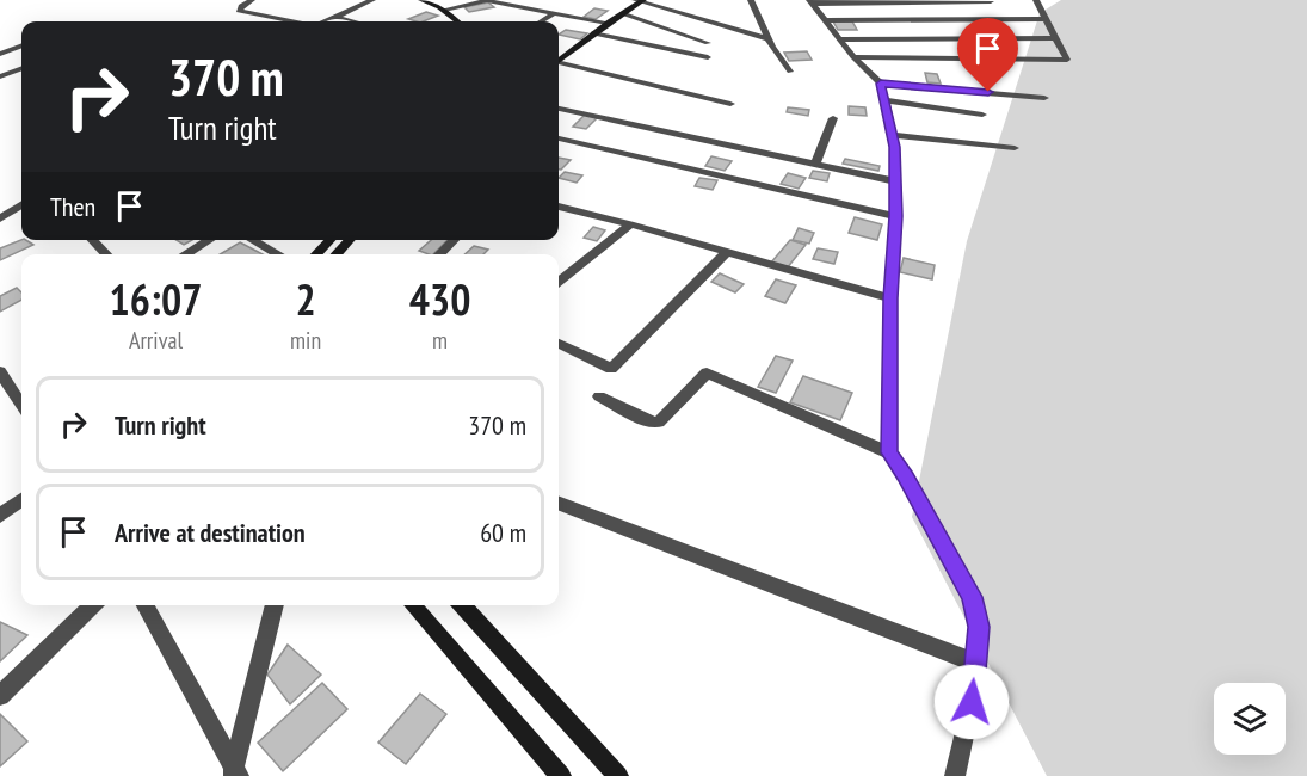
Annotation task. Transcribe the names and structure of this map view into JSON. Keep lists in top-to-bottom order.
{
  "page": {
    "turn": ["370 m", "Turn right"],
    "then": "Then",
    "eta": [
      "16:07",
      "Arrival",
      "2",
      "min",
      "430",
      "m"
    ],
    "list": [
      {
        "name": "Turn right",
        "value": "370 m"
      },
      {
        "name": "Arrive at destination",
        "value": "60 m"
      }
    ]
  }
}
